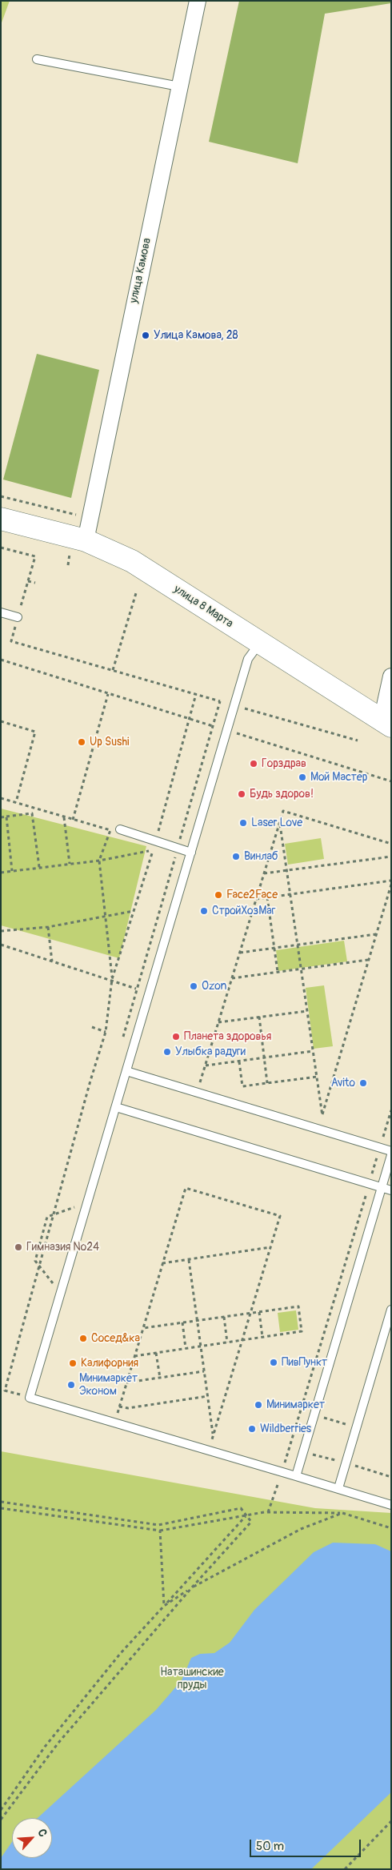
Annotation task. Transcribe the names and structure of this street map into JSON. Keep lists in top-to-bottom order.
{
  "streets": {
    "street": ["улица Камова", "улица 8 Марта"]
  },
  "crossings": [
    ["улица Камова", "улица 8 Марта"]
  ],
  "parks": ["Наташинские пруды"],
  "places": [
    "Улица Камова, 28",
    "Up Sushi",
    "Горздрав",
    "Мой Мастер",
    "Будь здоров!",
    "Laser Love",
    "Винлаб",
    "Face2Face",
    "СтройХозМаг",
    "Ozon",
    "Планета здоровья",
    "Улыбка радуги",
    "Avito",
    "Гимназия №24",
    "Сосед&ка",
    "ПивПункт",
    "Калифорния",
    "Минимаркет Эконом",
    "Минимаркет",
    "Wildberries"
  ],
  "scale_bar": "50 m",
  "north": "top right"
}
